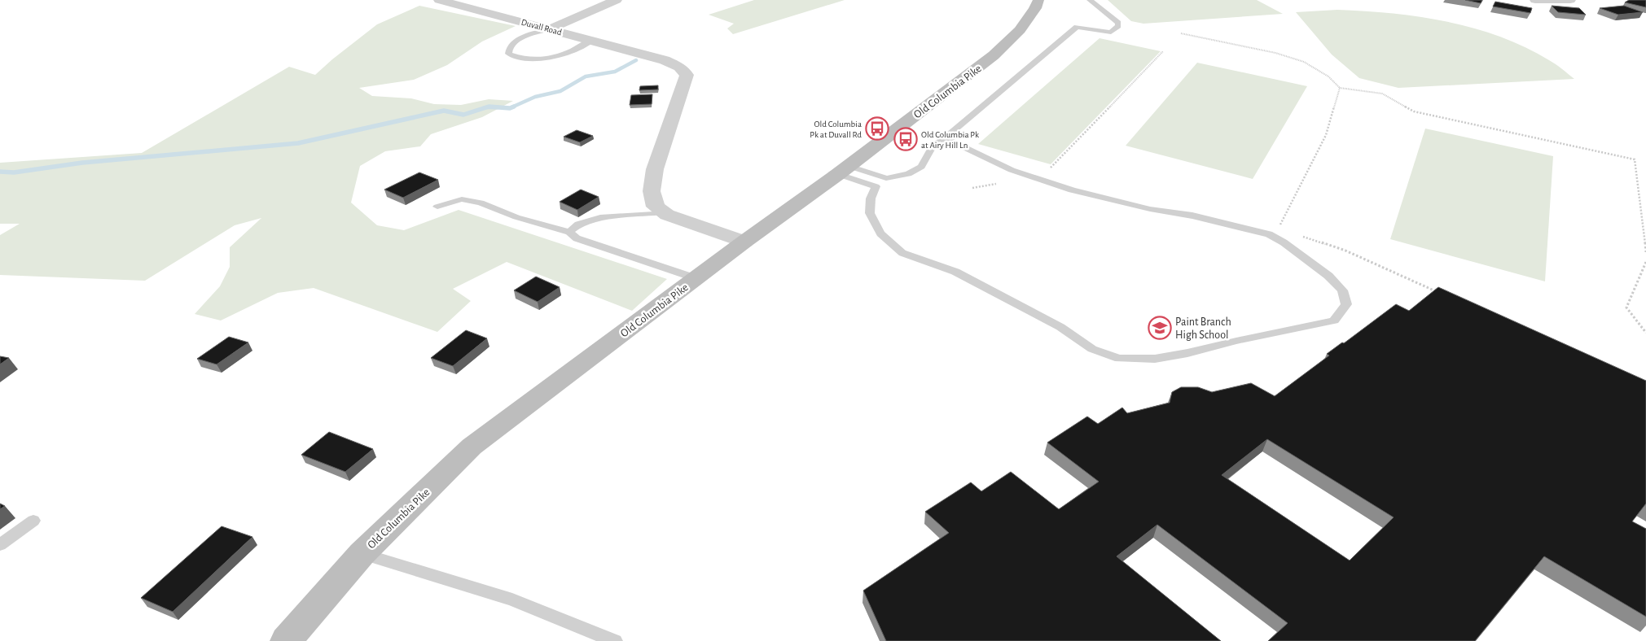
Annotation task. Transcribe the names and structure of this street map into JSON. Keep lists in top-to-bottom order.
{
  "streets": {
    "main road": ["Old Columbia Pike"],
    "street": ["Duvall Road"]
  },
  "places": {
    "bus stop": ["Old Columbia Pk at Duvall Rd", "Old Columbia Pk at Airy Hill Ln"],
    "school or university": ["Paint Branch High School"]
  }
}
